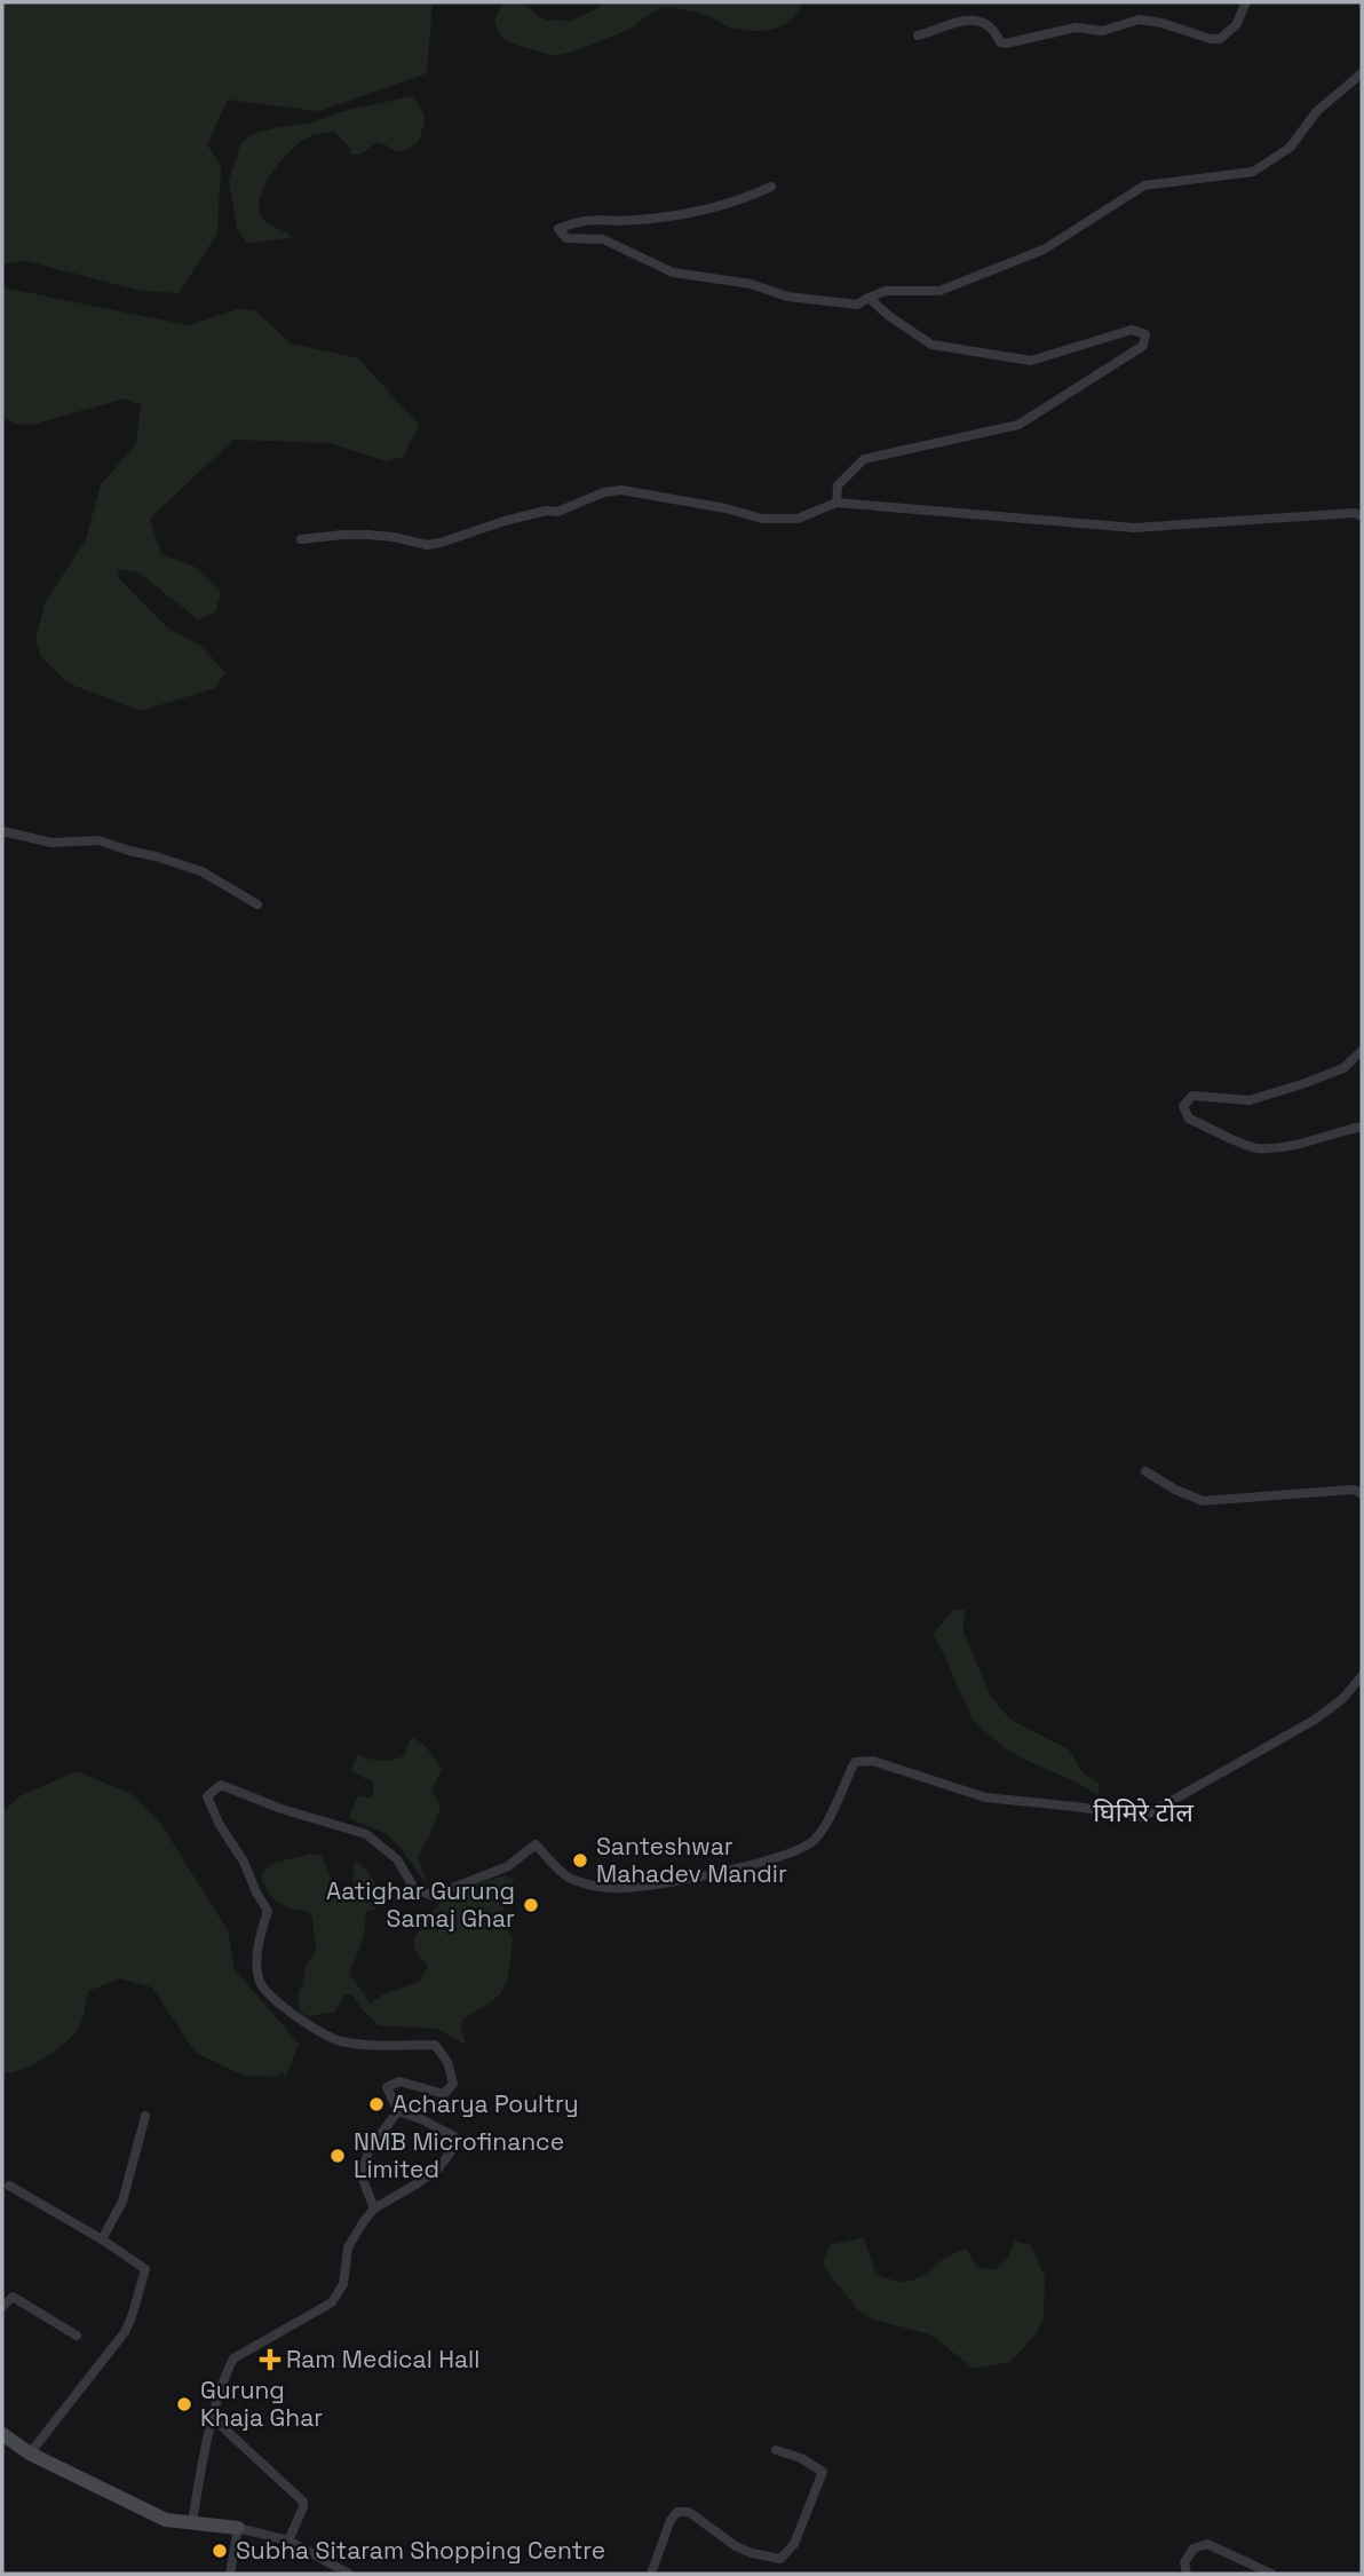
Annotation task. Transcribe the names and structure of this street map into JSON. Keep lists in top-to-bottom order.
{
  "districts": ["घिमिरे टोल"],
  "places": {
    "other": [
      "Santeshwar Mahadev Mandir",
      "Aatighar Gurung Samaj Ghar",
      "Acharya Poultry",
      "NMB Microfinance Limited",
      "Gurung Khaja Ghar",
      "Subha Sitaram Shopping Centre"
    ],
    "health": ["Ram Medical Hall"]
  }
}
